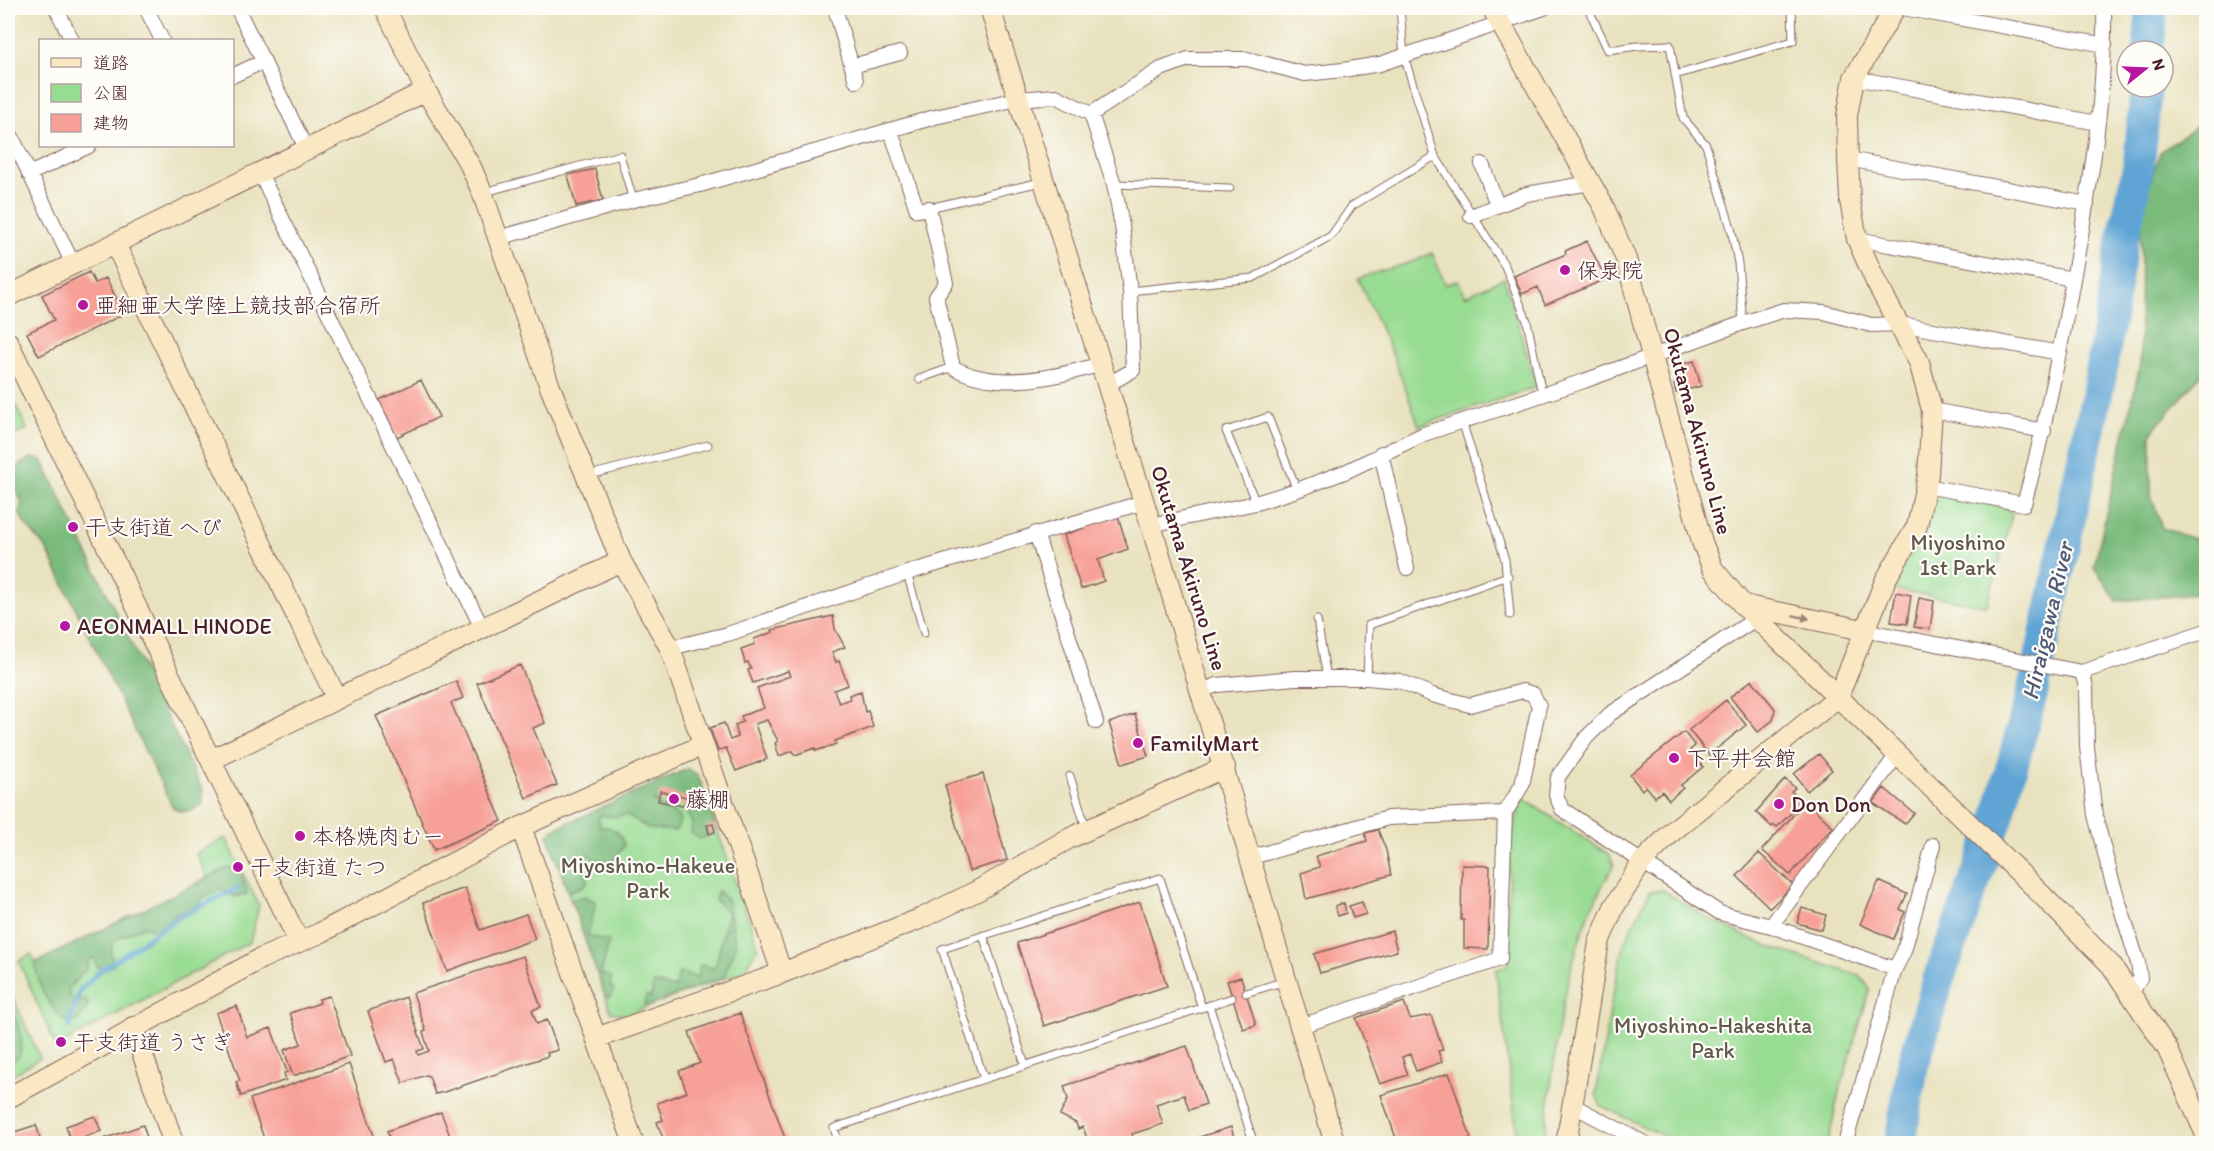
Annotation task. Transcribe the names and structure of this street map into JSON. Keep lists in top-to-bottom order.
{
  "streets": {
    "street": ["Okutama Akiruno Line"]
  },
  "water": ["Hiraigawa River"],
  "parks": ["Miyoshino 1st Park", "Miyoshino-Hakeue Park", "Miyoshino-Hakeshita Park"],
  "places": [
    "保泉院",
    "亜細亜大学陸上競技部合宿所",
    "干支街道 へび",
    "AEONMALL HINODE",
    "FamilyMart",
    "下平井会館",
    "藤棚",
    "Don Don",
    "本格焼肉むー",
    "干支街道 たつ",
    "干支街道 うさぎ"
  ],
  "legend": ["道路", "公園", "建物"],
  "north": "right"
}
